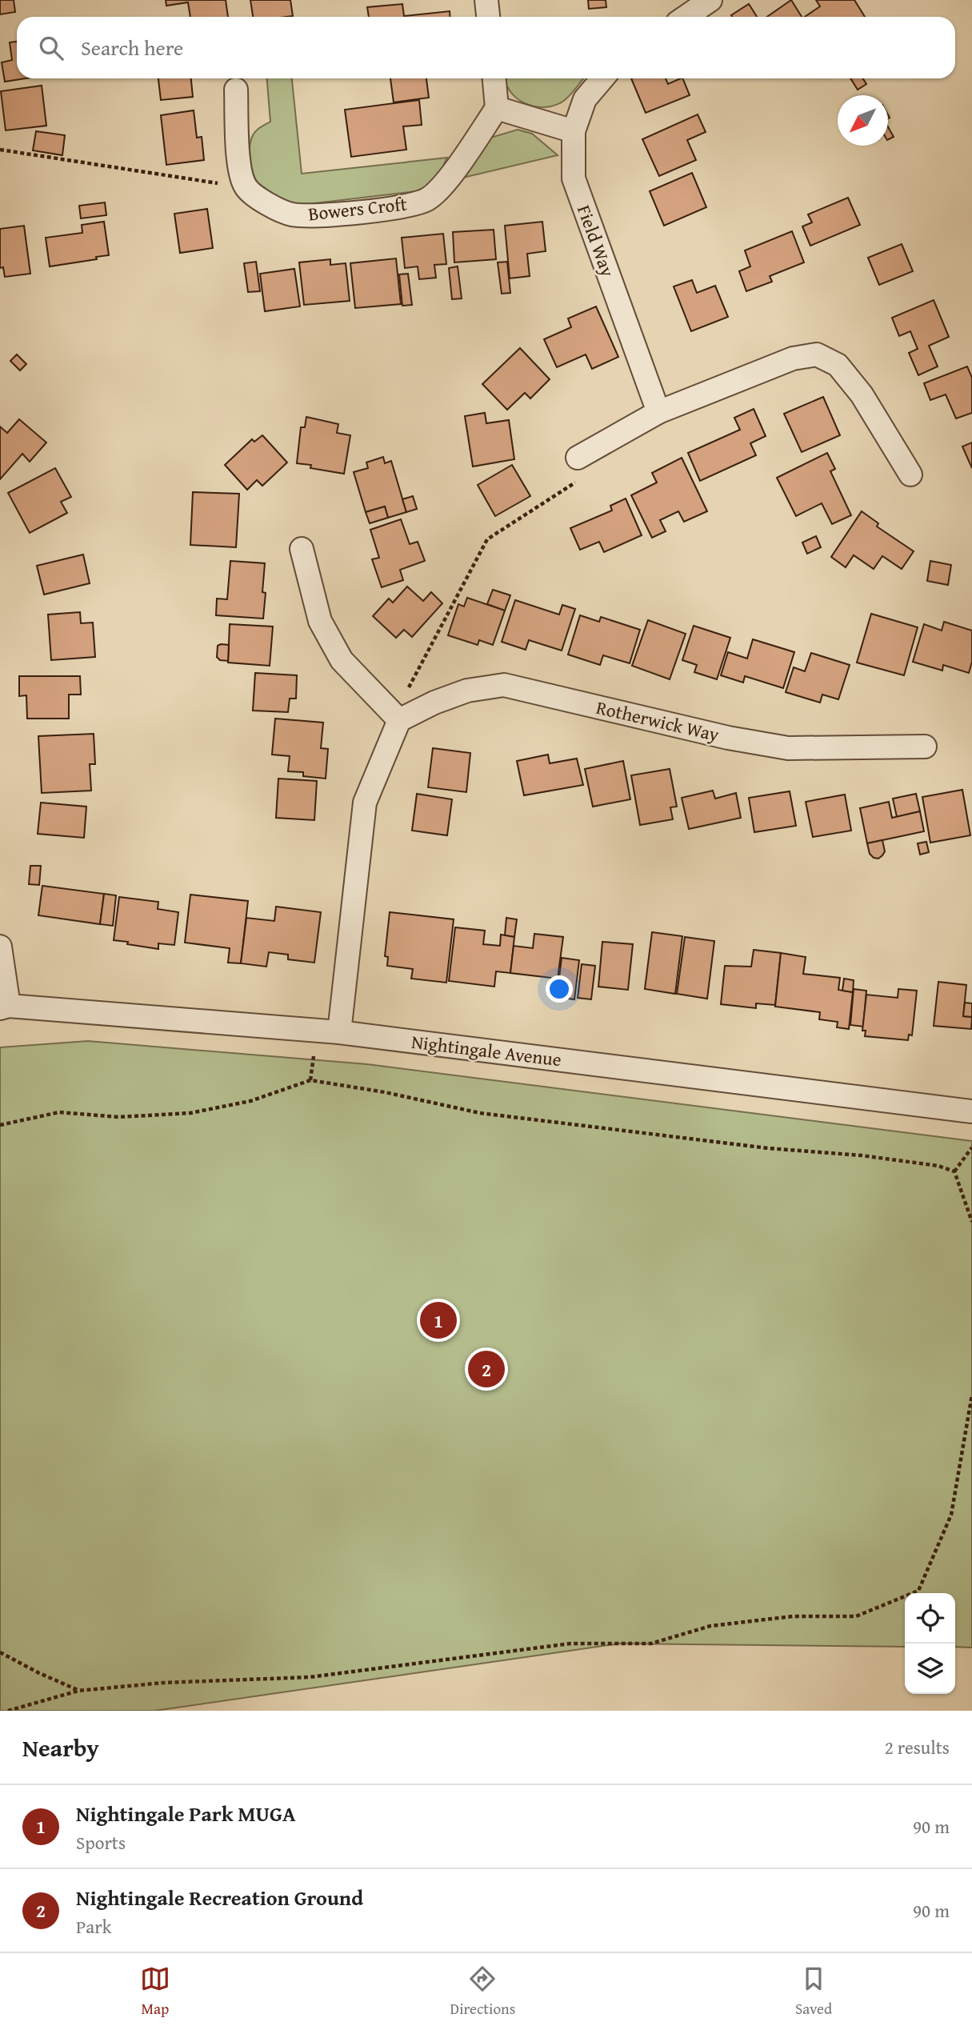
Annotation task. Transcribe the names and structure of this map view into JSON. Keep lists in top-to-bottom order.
{
  "streets": {
    "street": [
      "Bowers Croft",
      "Field Way",
      "Rotherwick Way",
      "Nightingale Avenue"
    ]
  },
  "north": "bottom left",
  "page": {
    "search": "Search here",
    "pins": ["1", "2"],
    "heading": ["Nearby", "2 results"],
    "list": [
      {
        "mark": "1",
        "name": "Nightingale Park MUGA",
        "note": "Sports",
        "value": "90 m"
      },
      {
        "mark": "2",
        "name": "Nightingale Recreation Ground",
        "note": "Park",
        "value": "90 m"
      }
    ],
    "nav": ["Map", "Directions", "Saved"]
  }
}
